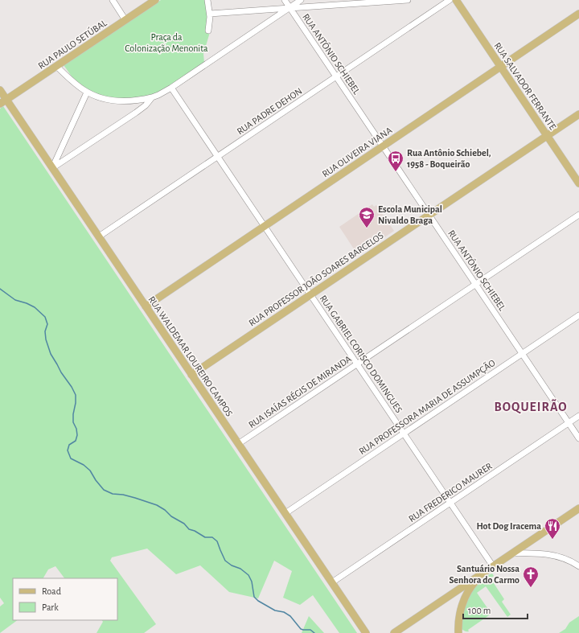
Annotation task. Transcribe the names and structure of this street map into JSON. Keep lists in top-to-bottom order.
{
  "streets": {
    "main road": [
      "RUA PAULO SETÚBAL",
      "RUA SALVADOR FERRANTE",
      "RUA OLIVEIRA VIANA",
      "RUA PROFESSOR JOÃO SOARES BARCELOS",
      "RUA WALDEMAR LOUREIRO CAMPOS"
    ],
    "street": [
      "RUA ANTÔNIO SCHIEBEL",
      "RUA PADRE DEHON",
      "RUA GABRIEL CORISCO DOMINGUES",
      "RUA ISAÍAS RÉGIS DE MIRANDA",
      "RUA PROFESSORA MARIA DE ASSUMPÇÃO",
      "RUA FREDERICO MAURER"
    ]
  },
  "crossings": [
    ["RUA PAULO SETÚBAL", "RUA WALDEMAR LOUREIRO CAMPOS"],
    ["RUA ANTÔNIO SCHIEBEL", "RUA PADRE DEHON"],
    ["RUA ANTÔNIO SCHIEBEL", "RUA OLIVEIRA VIANA"],
    ["RUA ANTÔNIO SCHIEBEL", "RUA PROFESSOR JOÃO SOARES BARCELOS"],
    ["RUA ANTÔNIO SCHIEBEL", "RUA ISAÍAS RÉGIS DE MIRANDA"],
    ["RUA ANTÔNIO SCHIEBEL", "RUA PROFESSORA MARIA DE ASSUMPÇÃO"],
    ["RUA ANTÔNIO SCHIEBEL", "RUA FREDERICO MAURER"],
    ["RUA SALVADOR FERRANTE", "RUA OLIVEIRA VIANA"],
    ["RUA SALVADOR FERRANTE", "RUA PROFESSOR JOÃO SOARES BARCELOS"],
    ["RUA PADRE DEHON", "RUA GABRIEL CORISCO DOMINGUES"],
    ["RUA PADRE DEHON", "RUA WALDEMAR LOUREIRO CAMPOS"],
    ["RUA OLIVEIRA VIANA", "RUA GABRIEL CORISCO DOMINGUES"],
    ["RUA OLIVEIRA VIANA", "RUA WALDEMAR LOUREIRO CAMPOS"],
    ["RUA PROFESSOR JOÃO SOARES BARCELOS", "RUA GABRIEL CORISCO DOMINGUES"],
    ["RUA PROFESSOR JOÃO SOARES BARCELOS", "RUA WALDEMAR LOUREIRO CAMPOS"],
    ["RUA GABRIEL CORISCO DOMINGUES", "RUA ISAÍAS RÉGIS DE MIRANDA"],
    ["RUA GABRIEL CORISCO DOMINGUES", "RUA PROFESSORA MARIA DE ASSUMPÇÃO"],
    ["RUA GABRIEL CORISCO DOMINGUES", "RUA FREDERICO MAURER"],
    ["RUA WALDEMAR LOUREIRO CAMPOS", "RUA ISAÍAS RÉGIS DE MIRANDA"],
    ["RUA WALDEMAR LOUREIRO CAMPOS", "RUA PROFESSORA MARIA DE ASSUMPÇÃO"],
    ["RUA WALDEMAR LOUREIRO CAMPOS", "RUA FREDERICO MAURER"]
  ],
  "districts": ["BOQUEIRÃO"],
  "parks": ["Praça da Colonização Menonita"],
  "places": {
    "bus stop": ["Rua Antônio Schiebel, 1958 - Boqueirão"],
    "school or university": ["Escola Municipal Nivaldo Braga"],
    "restaurant": ["Hot Dog Iracema"],
    "church": ["Santuário Nossa Senhora do Carmo"]
  },
  "legend": ["Road", "Park"],
  "scale_bar": "100 m"
}
